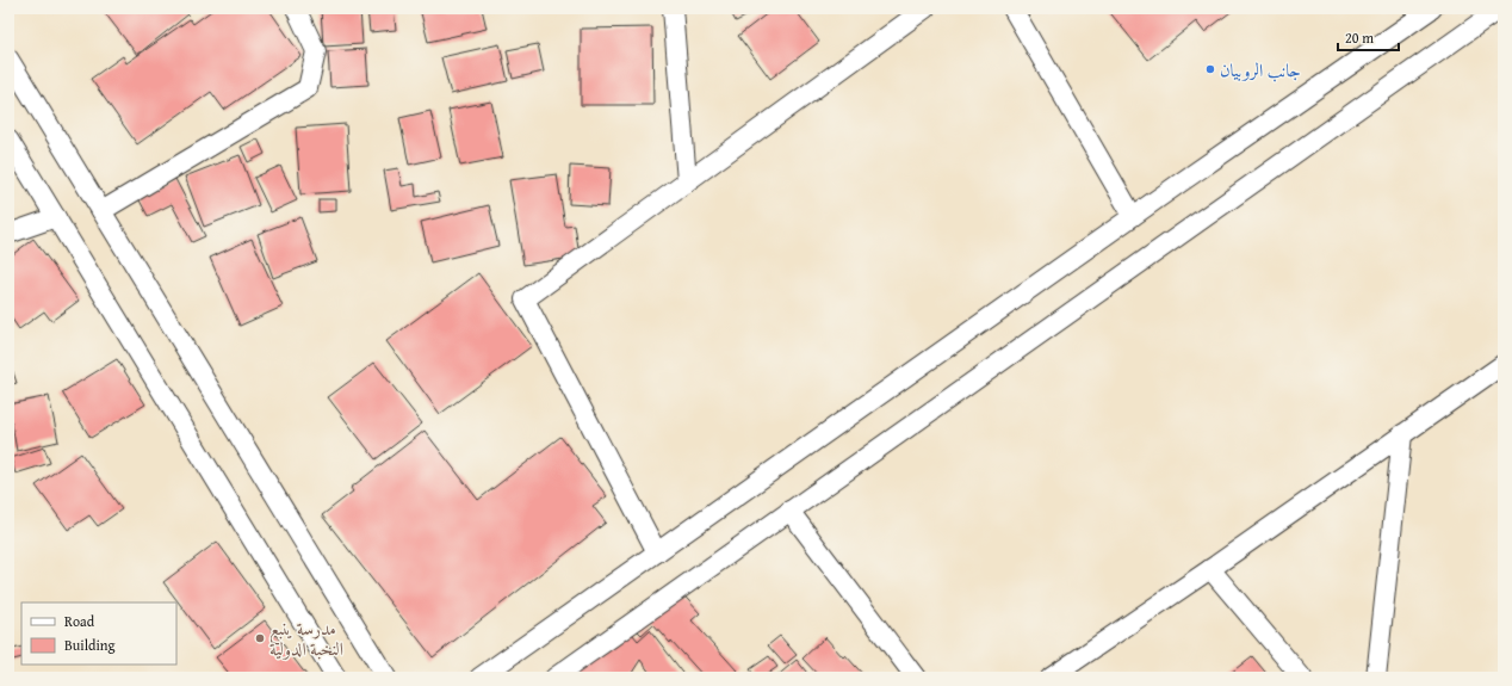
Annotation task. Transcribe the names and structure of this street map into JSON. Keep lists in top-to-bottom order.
{
  "places": ["جانب الروبيان", "مدرسة ينبع النخبة الدولية"],
  "legend": ["Road", "Building"],
  "scale_bar": "20 m"
}
